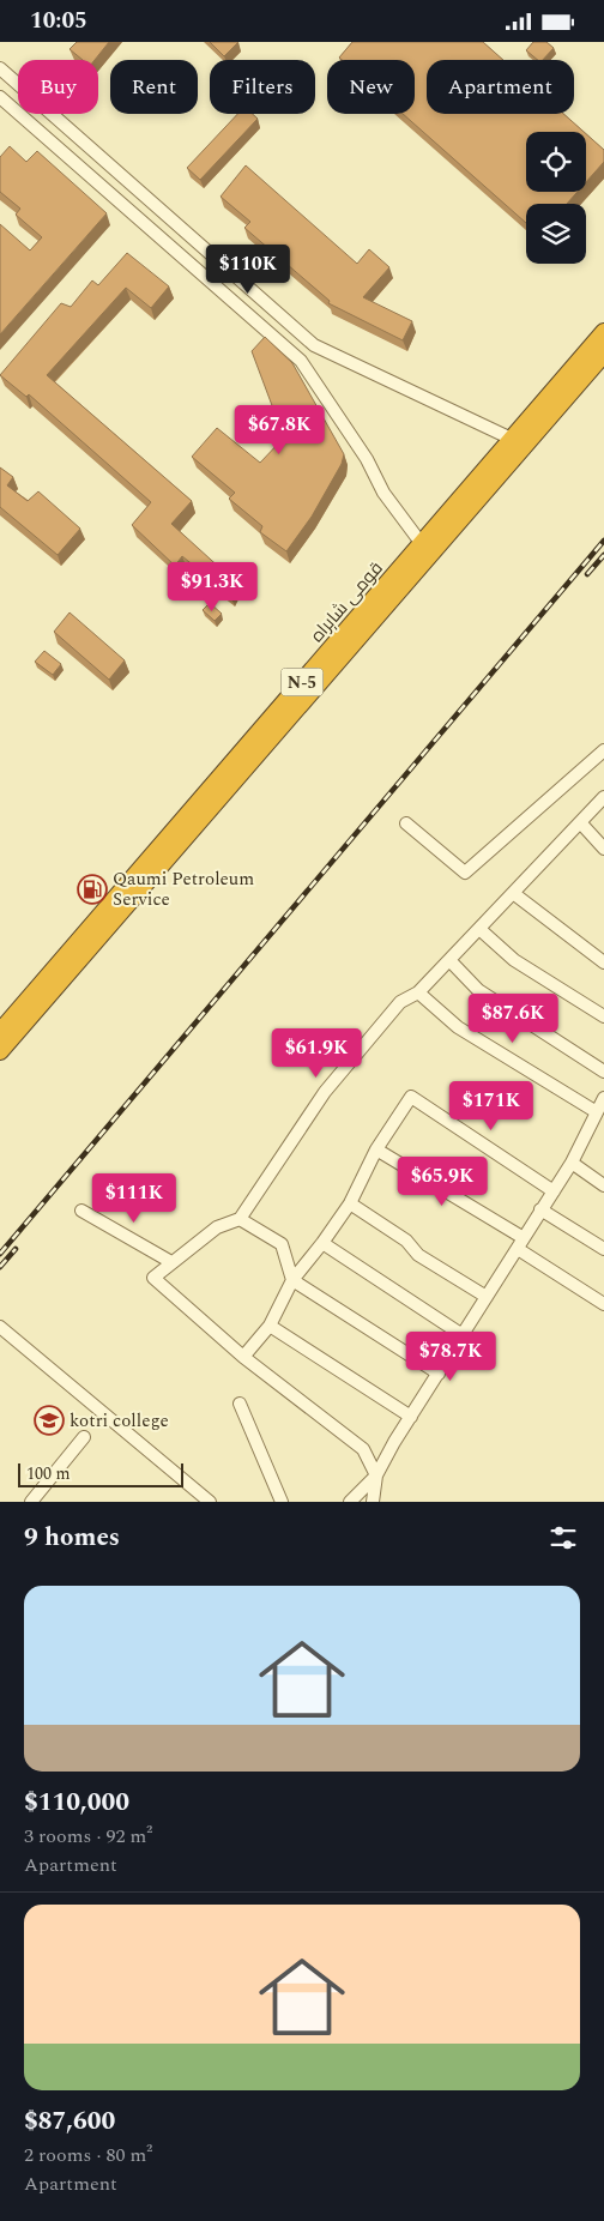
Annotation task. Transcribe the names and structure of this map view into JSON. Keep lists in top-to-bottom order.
{
  "streets": {
    "highway": ["قومی شاہراہ", "N-5"]
  },
  "places": {
    "fuel station": ["Qaumi Petroleum Service"],
    "school or university": ["kotri college"]
  },
  "scale_bar": "100 m",
  "page": {
    "status": "10:05",
    "chip": [
      "Buy",
      "Rent",
      "Filters",
      "New",
      "Apartment"
    ],
    "price": [
      "$110K",
      "$67.8K",
      "$91.3K",
      "$87.6K",
      "$61.9K",
      "$171K",
      "$65.9K",
      "$111K",
      "$78.7K"
    ],
    "scale": "100 m",
    "heading": "9 homes",
    "list": [
      {
        "name": "$110,000",
        "note": "3 rooms · 92 m² · Apartment"
      },
      {
        "name": "$87,600",
        "note": "2 rooms · 80 m² · Apartment"
      }
    ]
  }
}
